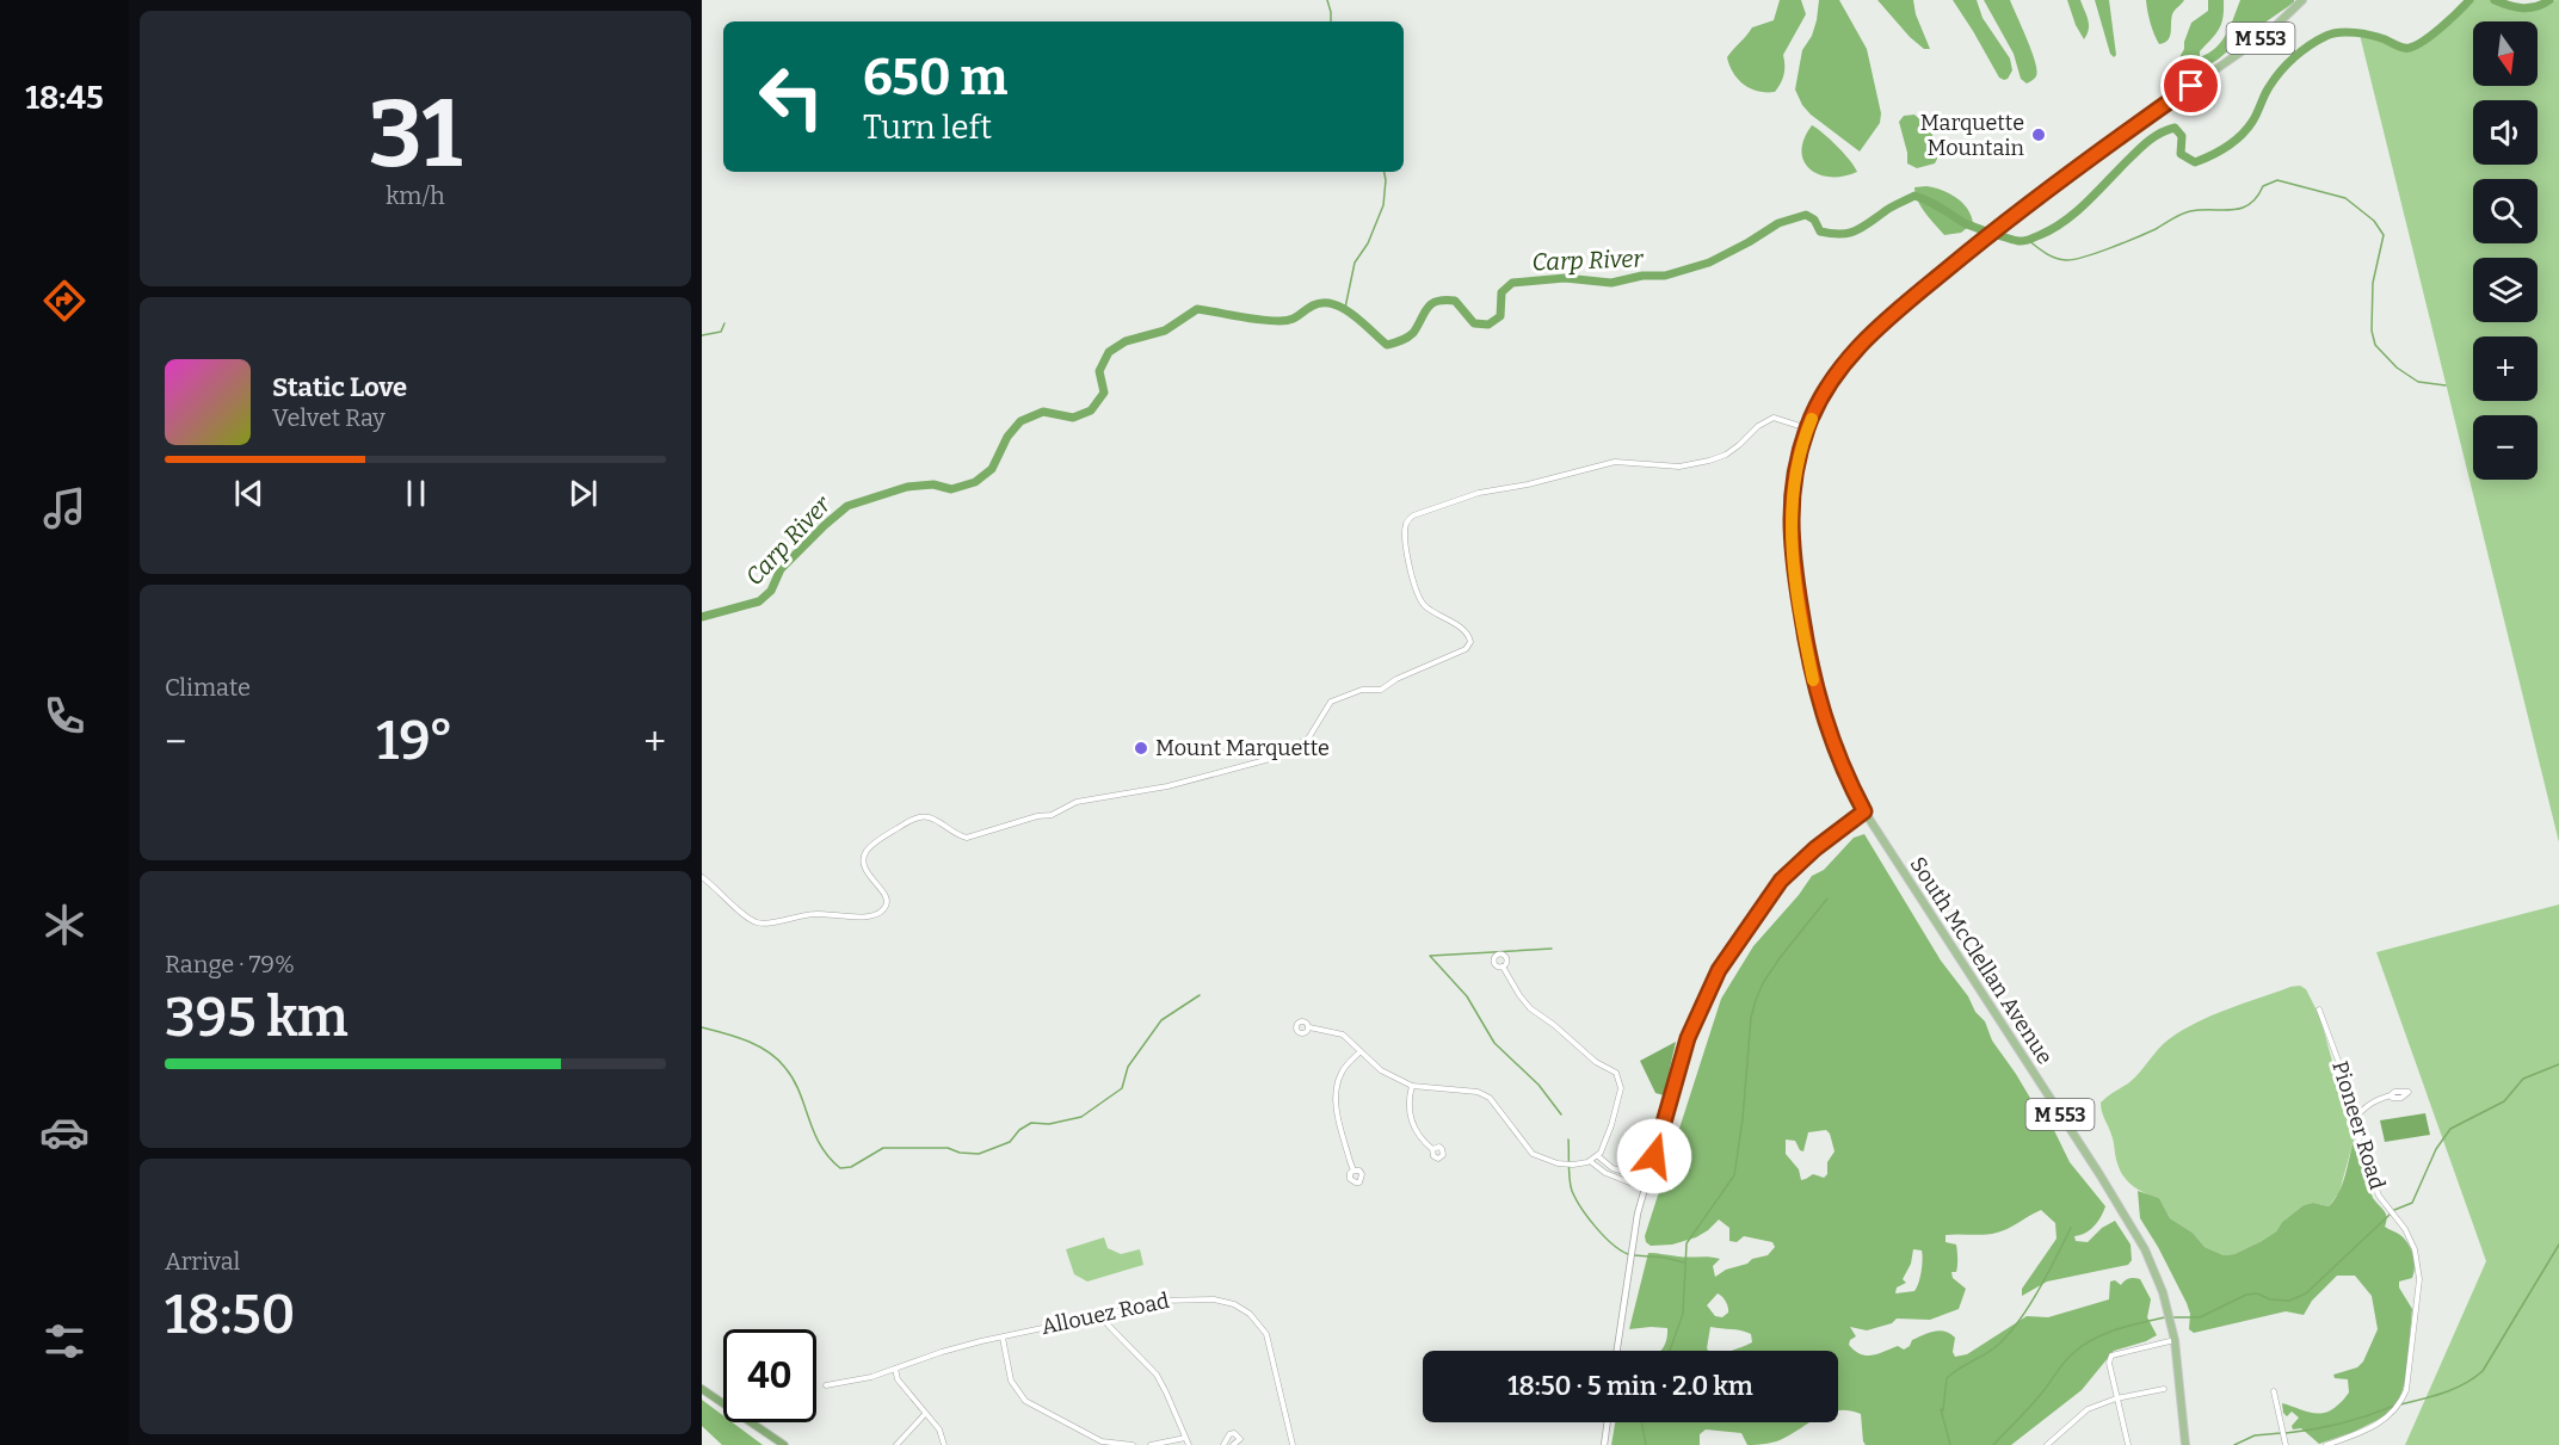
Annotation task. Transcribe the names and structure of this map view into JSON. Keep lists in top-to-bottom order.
{
  "streets": {
    "main road": ["M 553", "South McClellan Avenue"],
    "street": ["Pioneer Road", "Allouez Road"]
  },
  "crossings": [
    ["M 553", "South McClellan Avenue"]
  ],
  "water": ["Carp River"],
  "places": ["Marquette Mountain", "Mount Marquette"],
  "north": "bottom",
  "page": {
    "tabs": "18:45",
    "tile": [
      ["31", "km/h"],
      "Climate",
      ["Range · 79%", "395 km"],
      ["Arrival", "18:50"]
    ],
    "map_buttons": ["+", "−"],
    "turn": ["650 m", "Turn left"],
    "song": ["Static Love", "Velvet Ray"],
    "heat": ["−", "19°", "+"],
    "limit": "40",
    "trip": "18:50 · 5 min · 2.0 km"
  }
}
